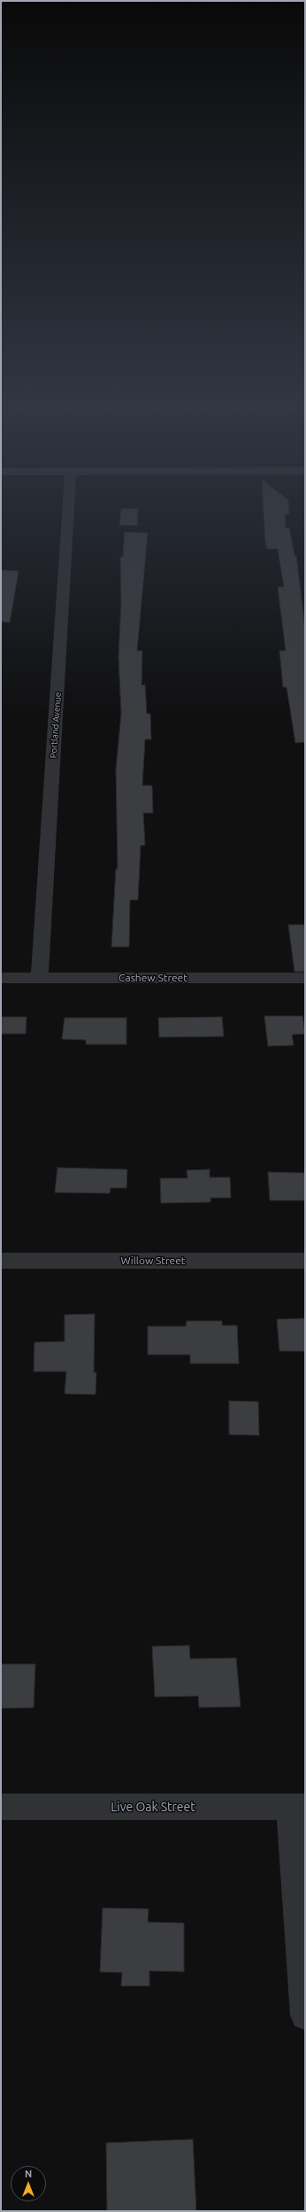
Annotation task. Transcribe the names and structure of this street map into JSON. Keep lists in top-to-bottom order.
{
  "streets": {
    "street": [
      "Portland Avenue",
      "Cashew Street",
      "Willow Street",
      "Live Oak Street"
    ]
  },
  "crossings": [
    ["Portland Avenue", "Cashew Street"]
  ],
  "north": "top"
}
